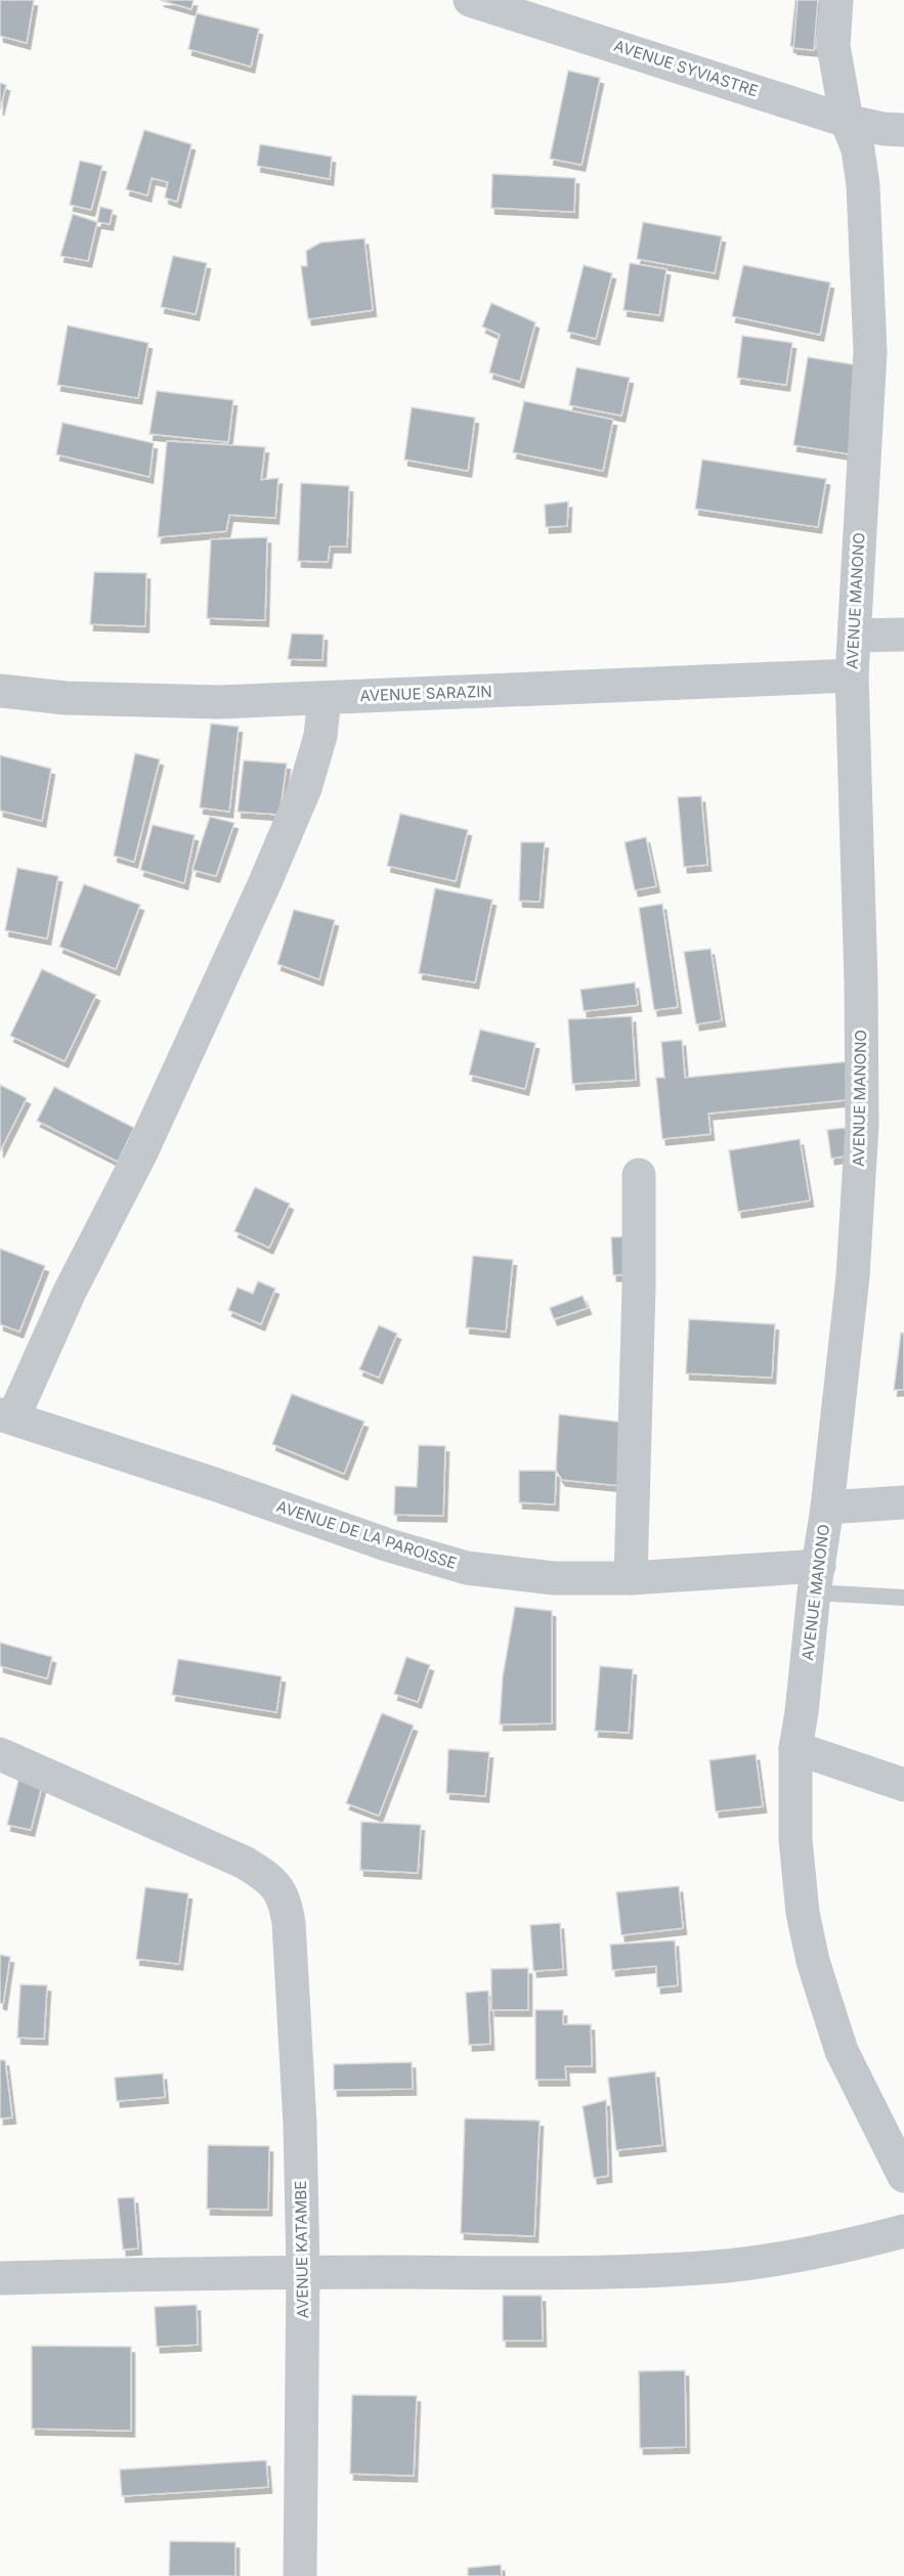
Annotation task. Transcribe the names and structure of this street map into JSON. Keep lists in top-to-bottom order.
{
  "streets": {
    "street": [
      "AVENUE SYVIASTRE",
      "AVENUE MANONO",
      "AVENUE SARAZIN",
      "AVENUE DE LA PAROISSE",
      "AVENUE KATAMBE"
    ]
  },
  "crossings": [
    ["AVENUE SYVIASTRE", "AVENUE MANONO"],
    ["AVENUE MANONO", "AVENUE SARAZIN"],
    ["AVENUE MANONO", "AVENUE DE LA PAROISSE"]
  ]
}
